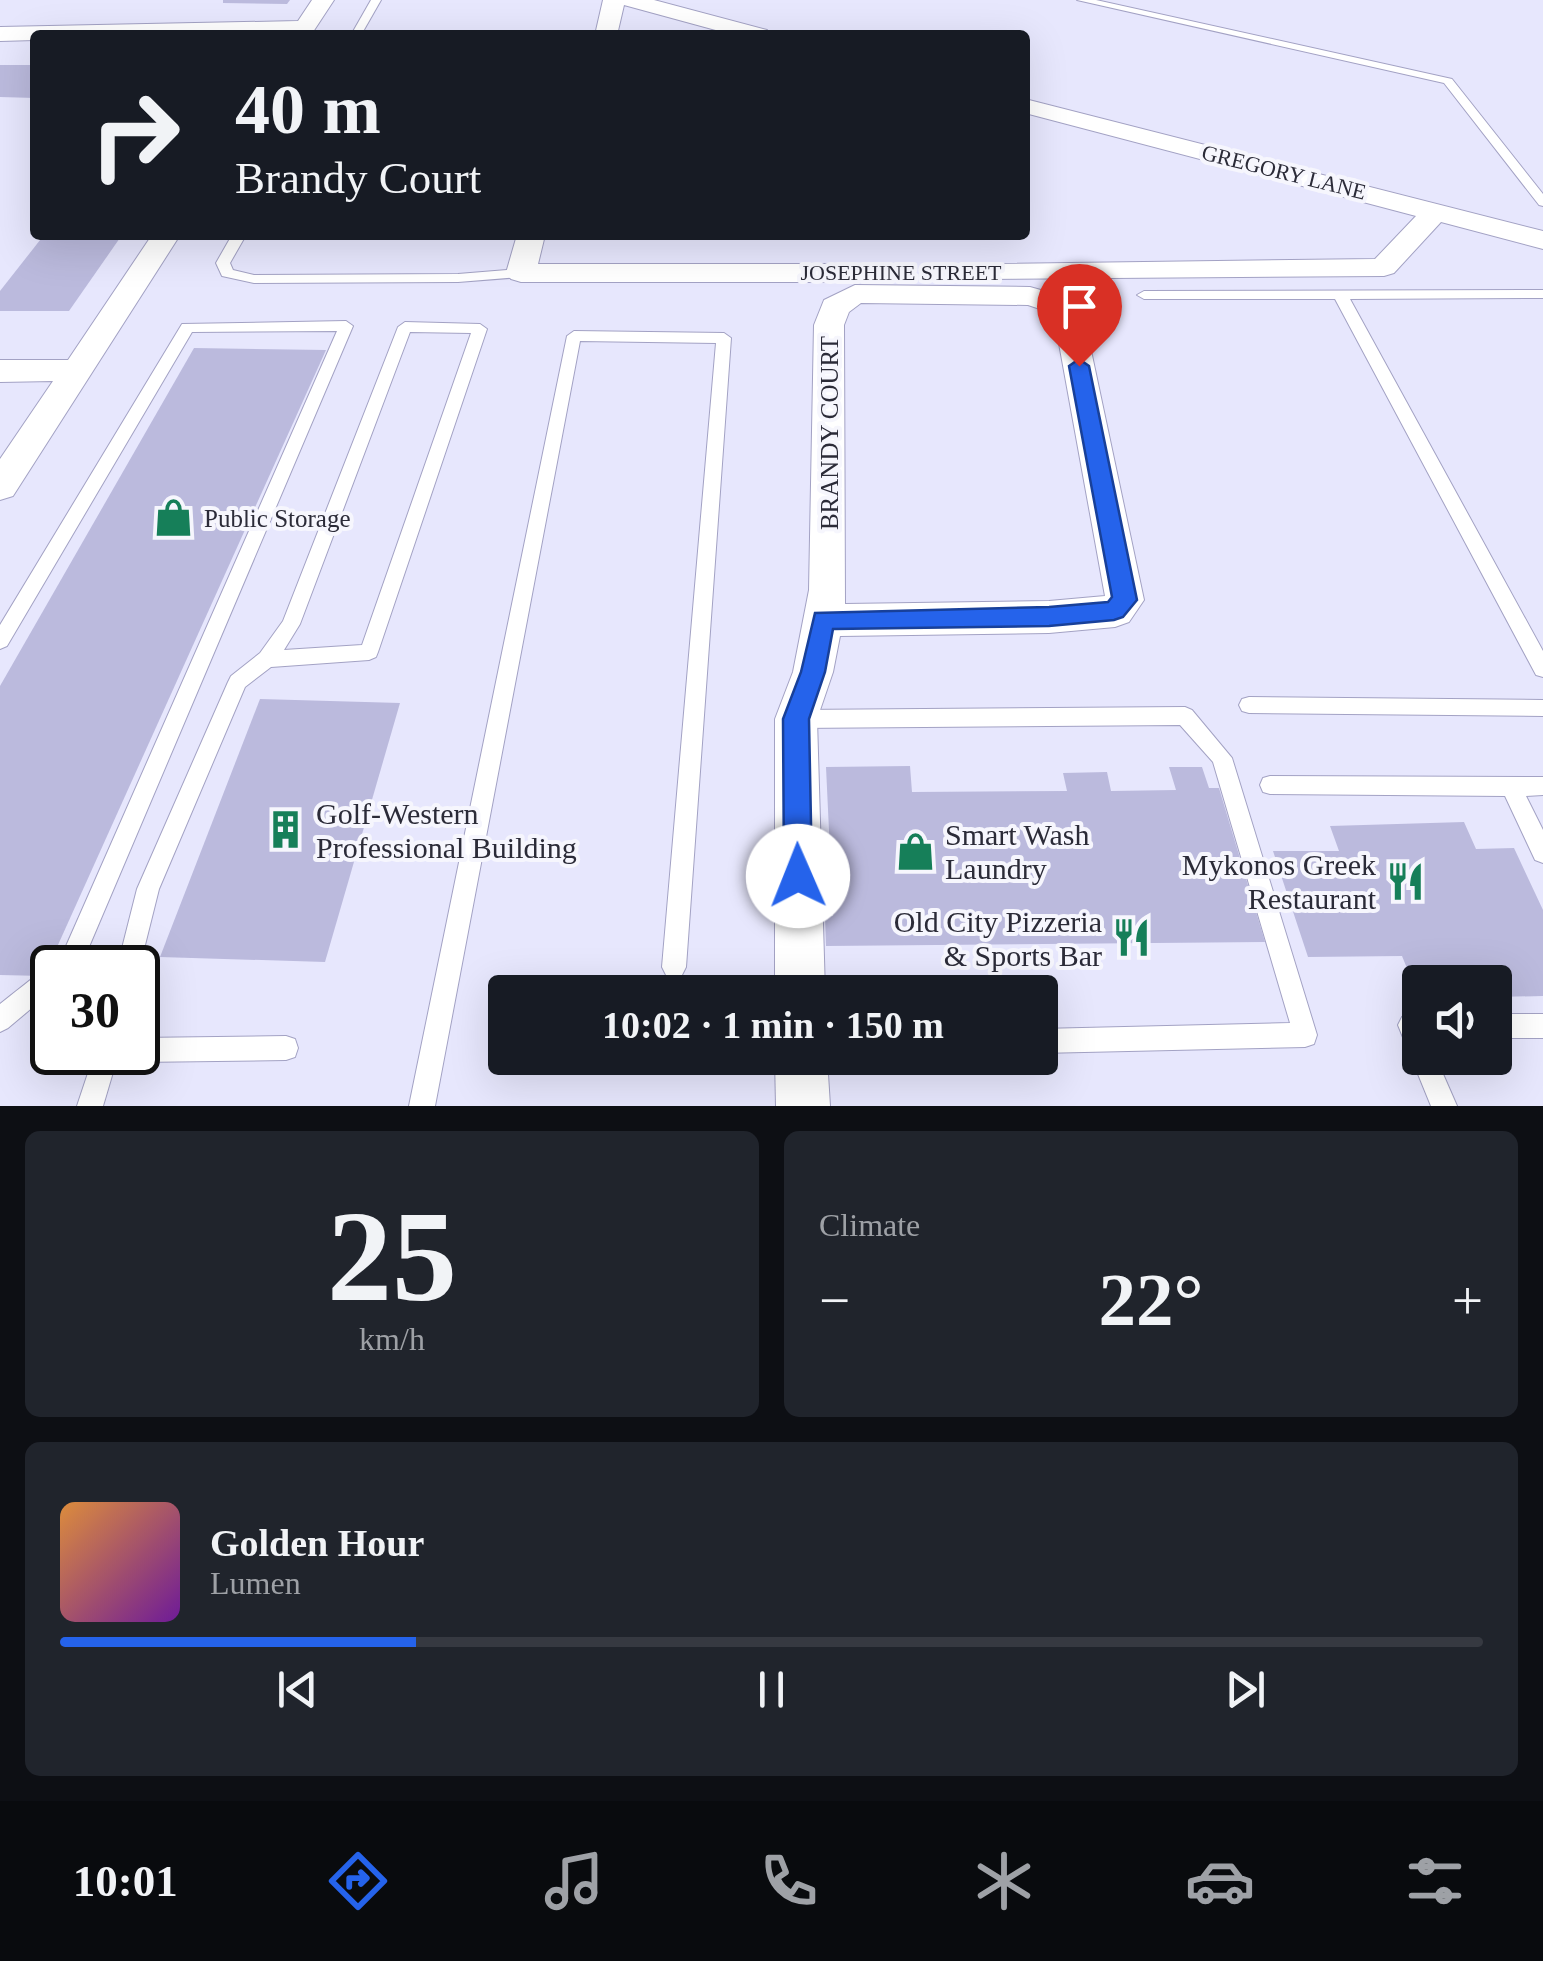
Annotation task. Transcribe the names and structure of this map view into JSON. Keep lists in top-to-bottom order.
{
  "streets": {
    "street": ["GREGORY LANE", "JOSEPHINE STREET", "BRANDY COURT"]
  },
  "crossings": [
    ["GREGORY LANE", "JOSEPHINE STREET"]
  ],
  "places": {
    "shop": ["Public Storage", "Smart Wash Laundry"],
    "building": ["Golf-Western Professional Building"],
    "restaurant": ["Mykonos Greek Restaurant", "Old City Pizzeria & Sports Bar"]
  },
  "page": {
    "turn": ["40 m", "Brandy Court"],
    "limit": "30",
    "trip": "10:02 · 1 min · 150 m",
    "tile": [
      ["25", "km/h"],
      "Climate"
    ],
    "heat": ["−", "22°", "+"],
    "song": ["Golden Hour", "Lumen"],
    "tabs": "10:01"
  }
}
